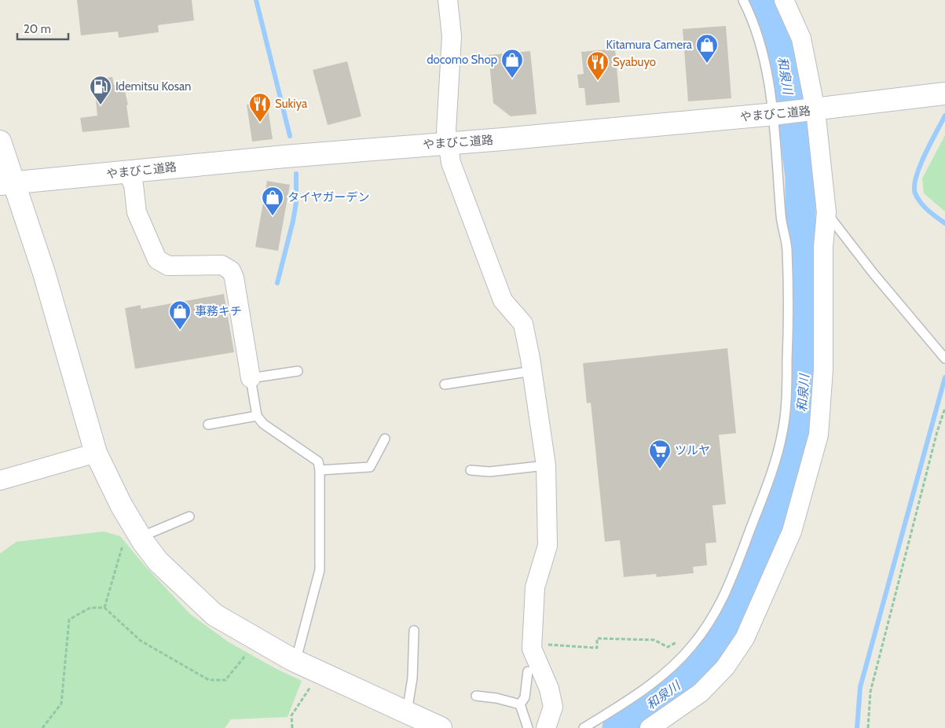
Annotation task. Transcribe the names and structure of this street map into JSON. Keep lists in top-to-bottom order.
{
  "streets": {
    "street": ["やまびこ道路"]
  },
  "water": ["和泉川"],
  "places": {
    "shop": [
      "Kitamura Camera",
      "docomo Shop",
      "タイヤガーデン",
      "事務キチ"
    ],
    "restaurant": ["Syabuyo", "Sukiya"],
    "fuel station": ["Idemitsu Kosan"],
    "supermarket": ["ツルヤ"]
  },
  "scale_bar": "20 m"
}
